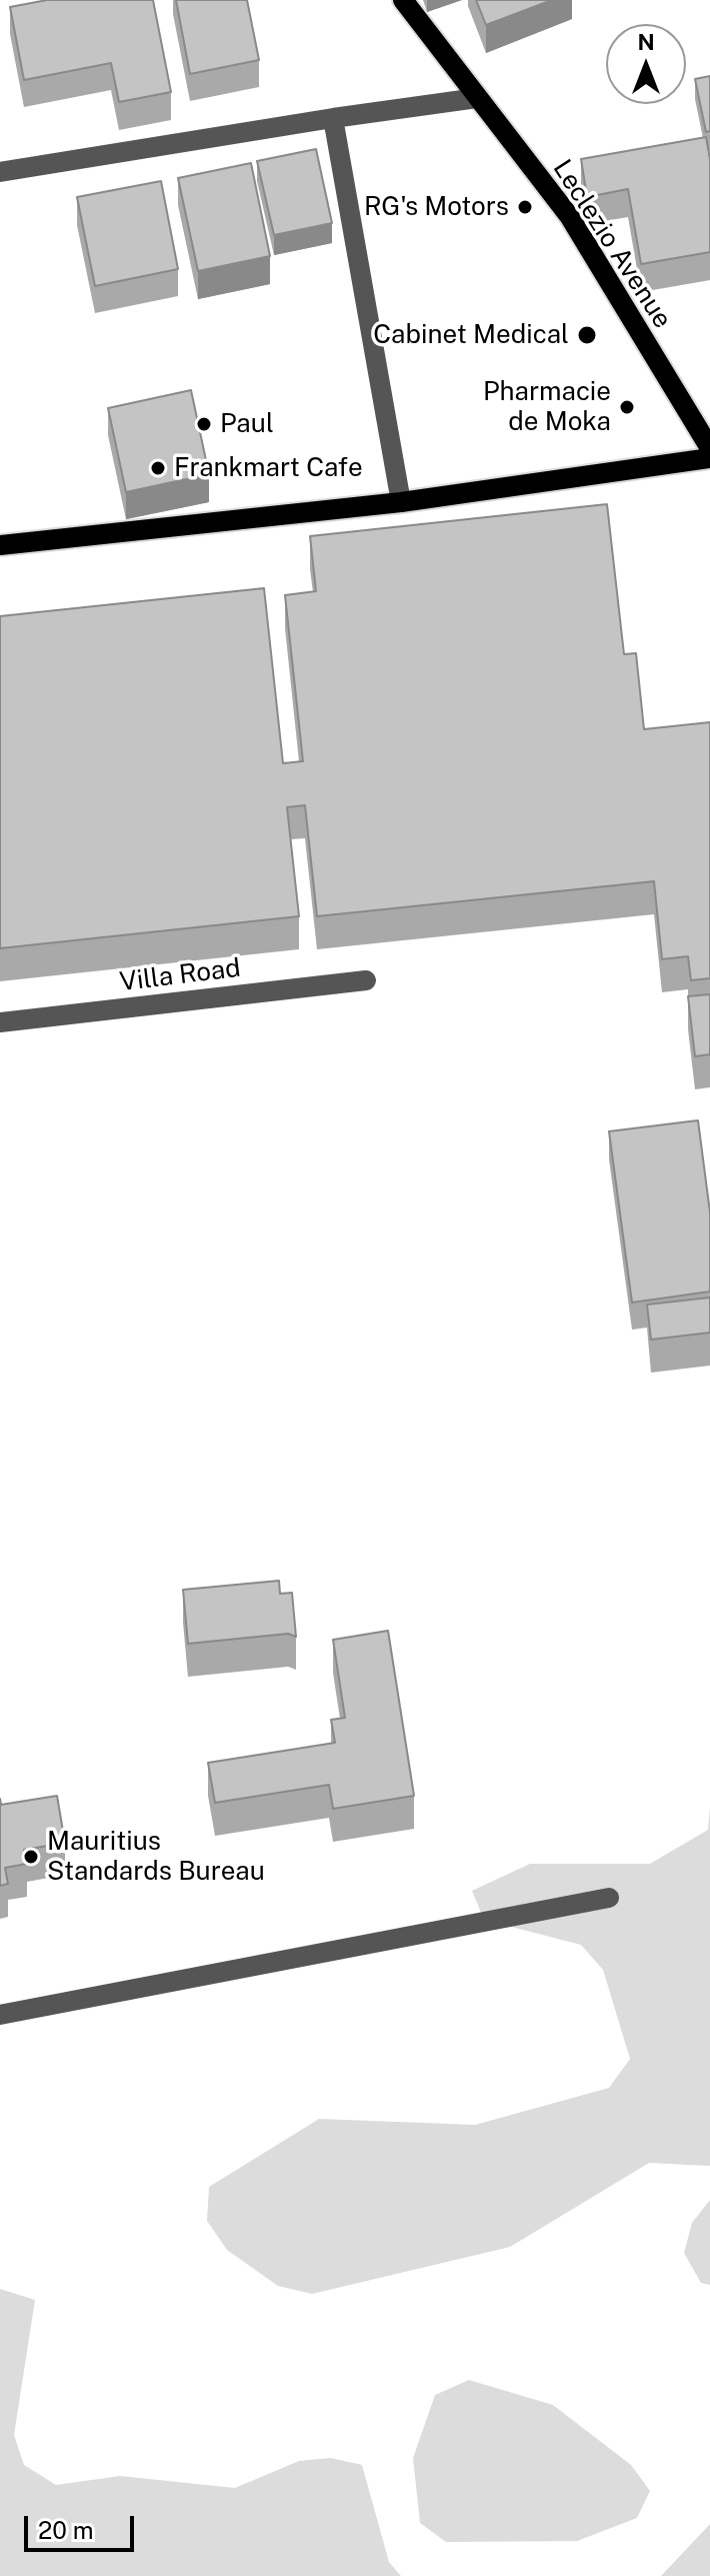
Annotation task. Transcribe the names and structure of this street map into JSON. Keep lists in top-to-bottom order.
{
  "streets": {
    "main road": ["Leclezio Avenue"],
    "street": ["Villa Road"]
  },
  "places": [
    "RG's Motors",
    "Cabinet Medical",
    "Pharmacie de Moka",
    "Paul",
    "Frankmart Cafe",
    "Mauritius Standards Bureau"
  ],
  "scale_bar": "20 m",
  "north": "top"
}
